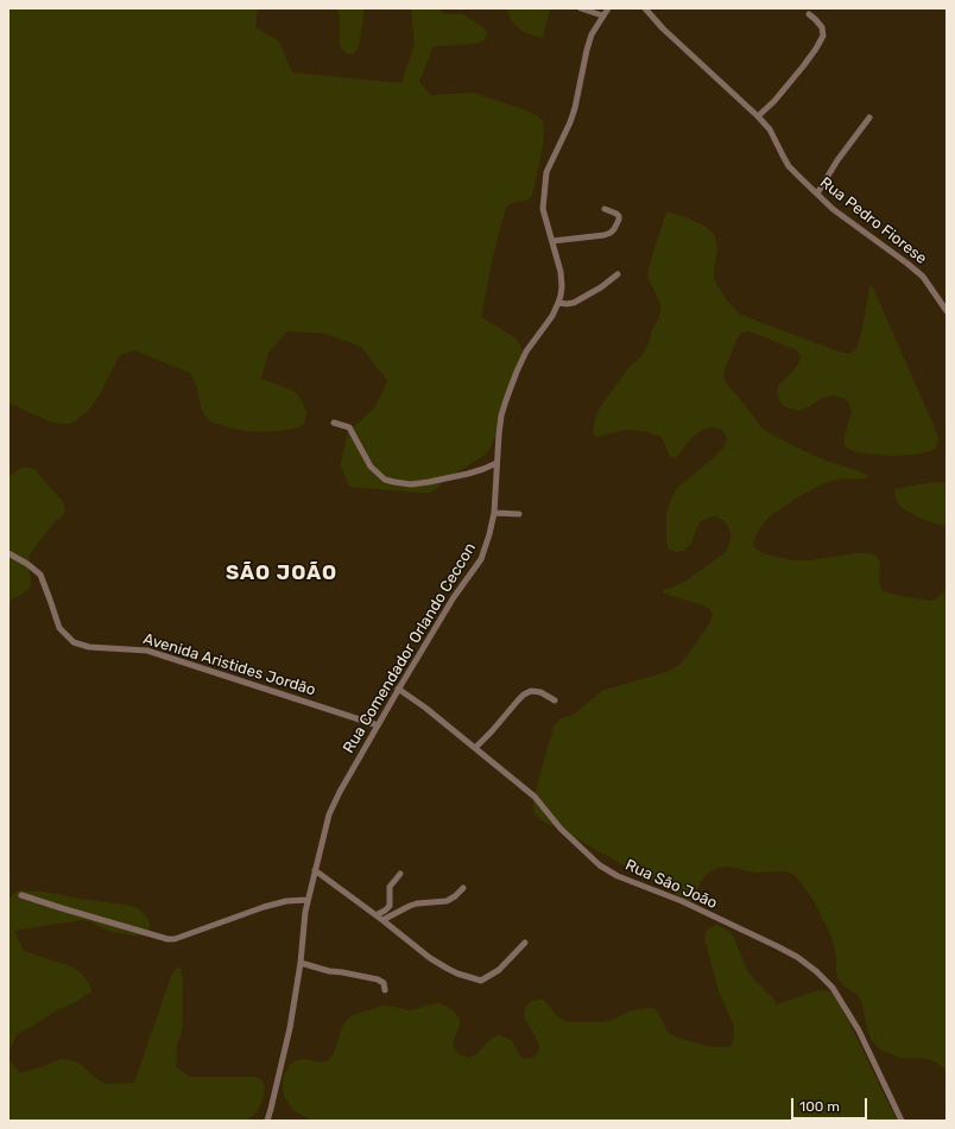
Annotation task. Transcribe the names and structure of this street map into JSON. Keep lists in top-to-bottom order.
{
  "streets": {
    "street": [
      "Rua Pedro Fiorese",
      "Rua Comendador Orlando Ceccon",
      "Avenida Aristides Jordão",
      "Rua São João"
    ]
  },
  "crossings": [
    ["Rua Comendador Orlando Ceccon", "Avenida Aristides Jordão"],
    ["Rua Comendador Orlando Ceccon", "Rua São João"]
  ],
  "districts": ["SÃO JOÃO"],
  "scale_bar": "100 m"
}
